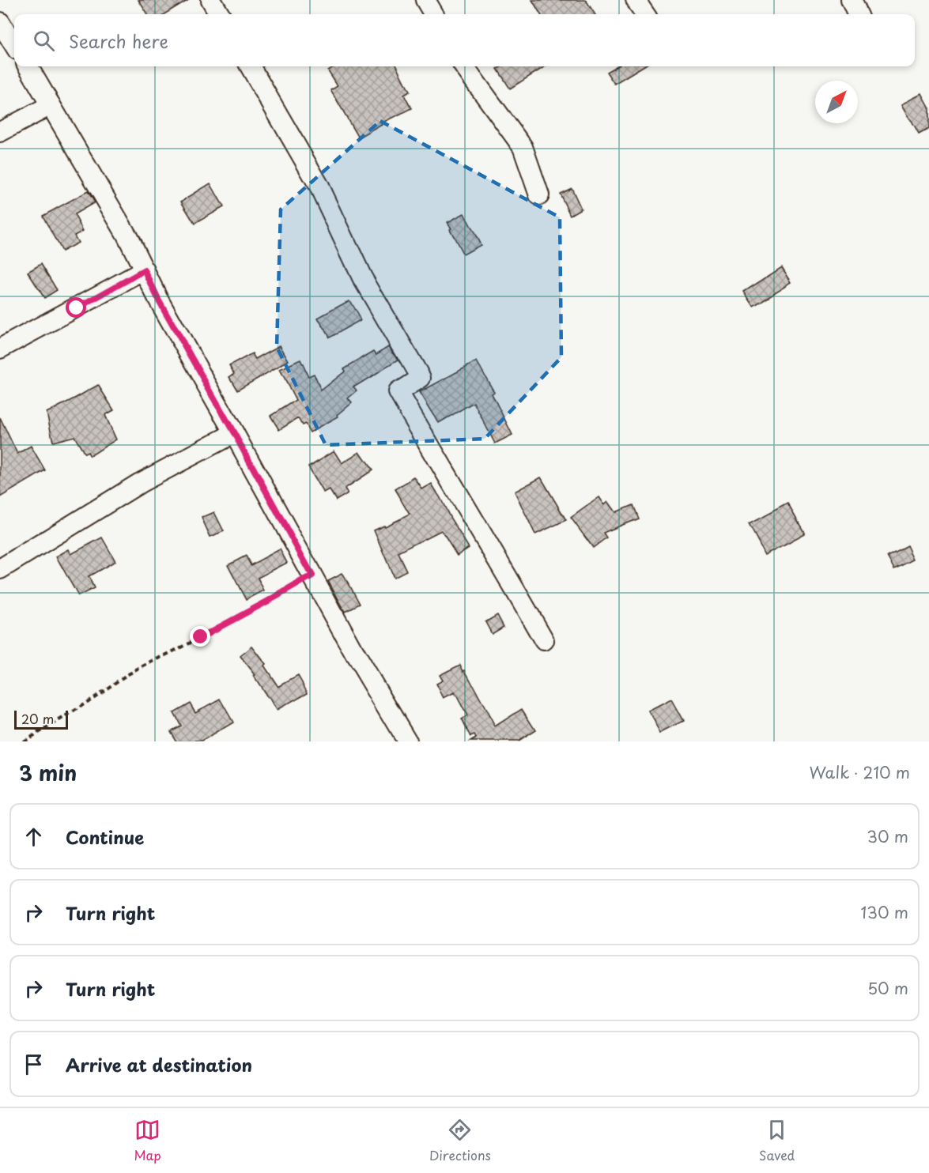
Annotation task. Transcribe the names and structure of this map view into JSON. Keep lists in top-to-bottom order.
{
  "scale_bar": "20 m",
  "north": "top right",
  "page": {
    "search": "Search here",
    "scale": "20 m",
    "heading": ["3 min", "Walk · 210 m"],
    "list": [
      ["Continue", "30 m"],
      ["Turn right", "130 m"],
      ["Turn right", "50 m"],
      "Arrive at destination"
    ],
    "nav": ["Map", "Directions", "Saved"]
  }
}
